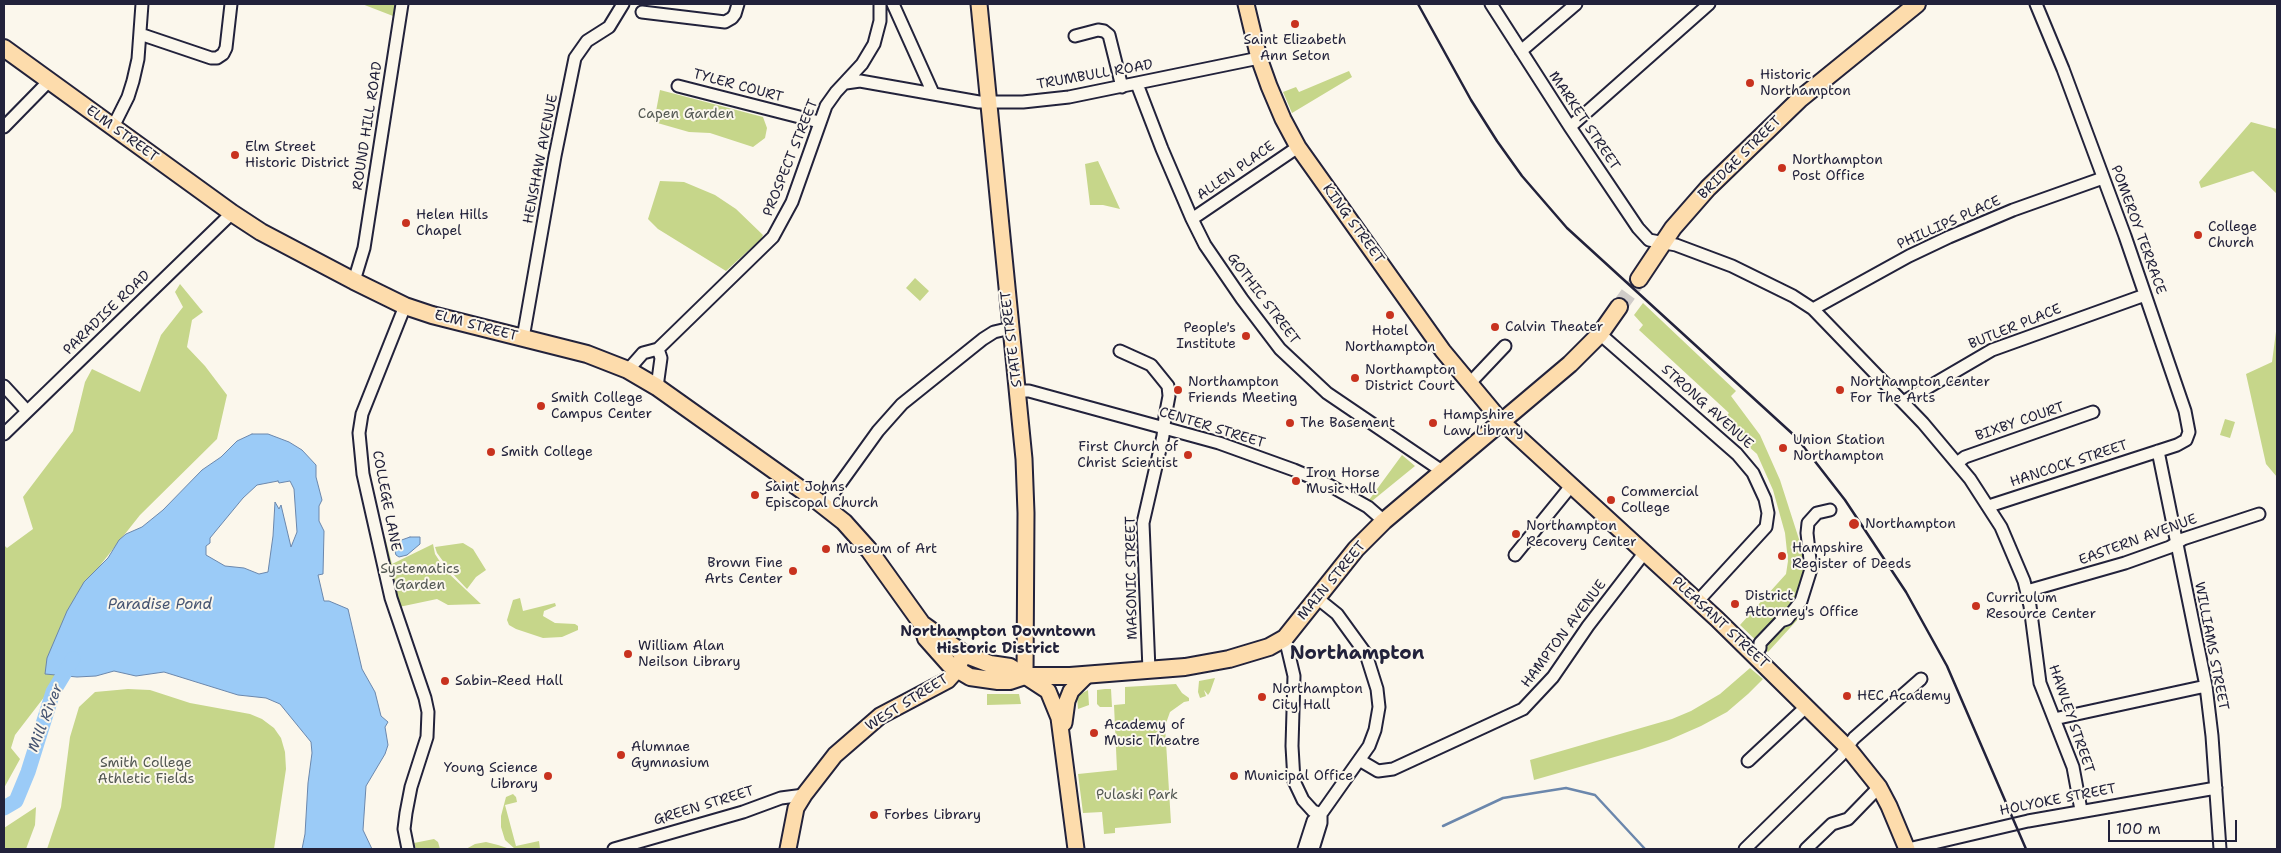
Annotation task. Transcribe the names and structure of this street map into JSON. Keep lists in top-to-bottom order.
{
  "streets": {
    "highway": ["ELM STREET", "BRIDGE STREET", "MAIN STREET"],
    "main road": [
      "KING STREET",
      "STATE STREET",
      "PLEASANT STREET",
      "WEST STREET"
    ],
    "street": [
      "TRUMBULL ROAD",
      "TYLER COURT",
      "MARKET STREET",
      "ROUND HILL ROAD",
      "PROSPECT STREET",
      "HENSHAW AVENUE",
      "ALLEN PLACE",
      "PHILLIPS PLACE",
      "POMEROY TERRACE",
      "GOTHIC STREET",
      "PARADISE ROAD",
      "BUTLER PLACE",
      "STRONG AVENUE",
      "BIXBY COURT",
      "CENTER STREET",
      "HANCOCK STREET",
      "COLLEGE LANE",
      "EASTERN AVENUE",
      "MASONIC STREET",
      "HAMPTON AVENUE",
      "WILLIAMS STREET",
      "HAWLEY STREET",
      "HOLYOKE STREET",
      "GREEN STREET"
    ]
  },
  "crossings": [
    ["TRUMBULL ROAD", "PROSPECT STREET"],
    ["TRUMBULL ROAD", "KING STREET"],
    ["TRUMBULL ROAD", "GOTHIC STREET"],
    ["TRUMBULL ROAD", "STATE STREET"],
    ["TYLER COURT", "PROSPECT STREET"],
    ["MARKET STREET", "BRIDGE STREET"],
    ["MARKET STREET", "HAWLEY STREET"],
    ["ROUND HILL ROAD", "ELM STREET"],
    ["ELM STREET", "PROSPECT STREET"],
    ["ELM STREET", "HENSHAW AVENUE"],
    ["ELM STREET", "PARADISE ROAD"],
    ["ELM STREET", "COLLEGE LANE"],
    ["ELM STREET", "MAIN STREET"],
    ["ELM STREET", "WEST STREET"],
    ["BRIDGE STREET", "HAWLEY STREET"],
    ["ALLEN PLACE", "KING STREET"],
    ["ALLEN PLACE", "GOTHIC STREET"],
    ["PHILLIPS PLACE", "POMEROY TERRACE"],
    ["PHILLIPS PLACE", "HAWLEY STREET"],
    ["KING STREET", "MAIN STREET"],
    ["KING STREET", "PLEASANT STREET"],
    ["POMEROY TERRACE", "BUTLER PLACE"],
    ["POMEROY TERRACE", "HANCOCK STREET"],
    ["POMEROY TERRACE", "WILLIAMS STREET"],
    ["GOTHIC STREET", "MAIN STREET"],
    ["BUTLER PLACE", "HAWLEY STREET"],
    ["STATE STREET", "CENTER STREET"],
    ["STATE STREET", "MAIN STREET"],
    ["STRONG AVENUE", "MAIN STREET"],
    ["STRONG AVENUE", "PLEASANT STREET"],
    ["BIXBY COURT", "HAWLEY STREET"],
    ["CENTER STREET", "MASONIC STREET"],
    ["CENTER STREET", "MAIN STREET"],
    ["HANCOCK STREET", "WILLIAMS STREET"],
    ["HANCOCK STREET", "HAWLEY STREET"],
    ["EASTERN AVENUE", "WILLIAMS STREET"],
    ["EASTERN AVENUE", "HAWLEY STREET"],
    ["MASONIC STREET", "MAIN STREET"],
    ["MAIN STREET", "PLEASANT STREET"],
    ["MAIN STREET", "WEST STREET"],
    ["PLEASANT STREET", "HAMPTON AVENUE"],
    ["PLEASANT STREET", "HOLYOKE STREET"],
    ["WILLIAMS STREET", "HOLYOKE STREET"],
    ["WEST STREET", "GREEN STREET"],
    ["HAWLEY STREET", "HOLYOKE STREET"]
  ],
  "districts": ["Northampton Downtown Historic District", "Northampton"],
  "water": ["Paradise Pond", "Mill River"],
  "parks": [
    "Capen Garden",
    "Systematics Garden",
    "Smith College Athletic Fields",
    "Pulaski Park"
  ],
  "places": [
    "Saint Elizabeth Ann Seton",
    "Historic Northampton",
    "Elm Street Historic District",
    "Northampton Post Office",
    "Helen Hills Chapel",
    "College Church",
    "Hotel Northampton",
    "Calvin Theater",
    "People's Institute",
    "Northampton District Court",
    "Northampton Friends Meeting",
    "Northampton Center For The Arts",
    "Smith College Campus Center",
    "The Basement",
    "Hampshire Law Library",
    "Union Station Northampton",
    "Smith College",
    "First Church of Christ Scientist",
    "Iron Horse Music Hall",
    "Saint Johns Episcopal Church",
    "Commercial College",
    "Northampton",
    "Northampton Recovery Center",
    "Museum of Art",
    "Hampshire Register of Deeds",
    "Brown Fine Arts Center",
    "District Attorney's Office",
    "Curriculum Resource Center",
    "William Alan Neilson Library",
    "Sabin-Reed Hall",
    "HEC Academy",
    "Northampton City Hall",
    "Academy of Music Theatre",
    "Alumnae Gymnasium",
    "Young Science Library",
    "Municipal Office",
    "Forbes Library"
  ],
  "scale_bar": "100 m"
}
